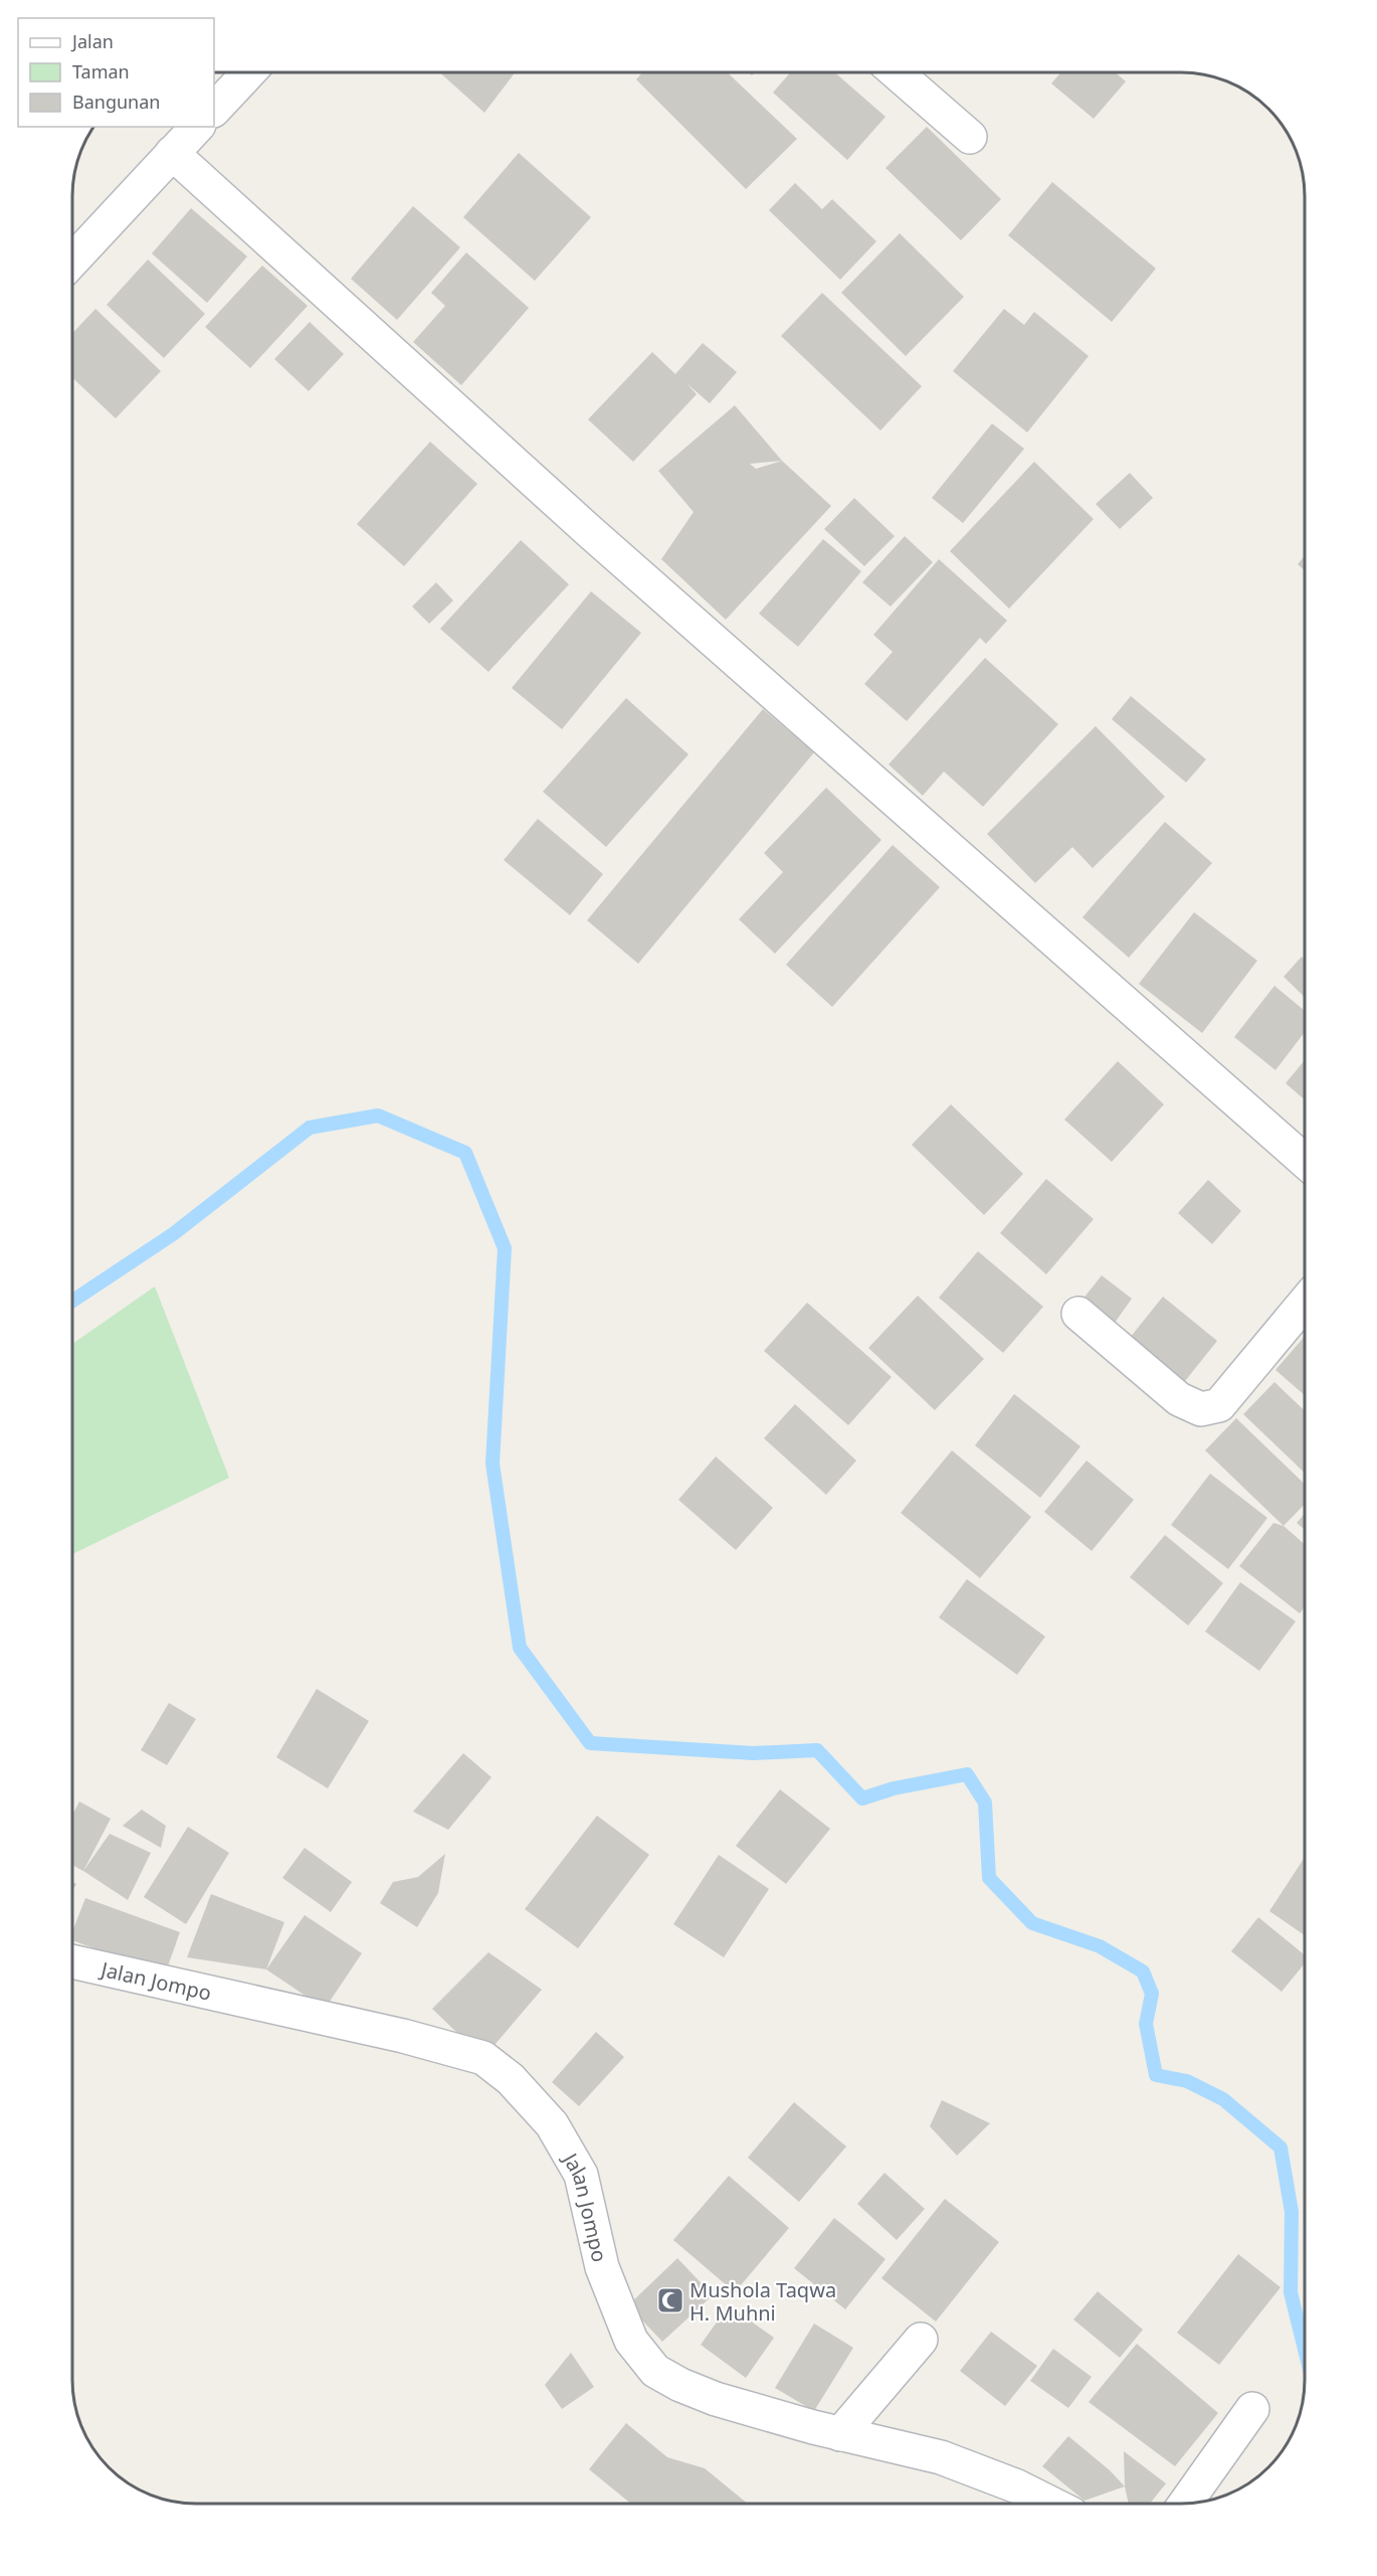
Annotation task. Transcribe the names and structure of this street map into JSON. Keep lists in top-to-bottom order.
{
  "streets": {
    "street": ["Jalan Jompo"]
  },
  "places": {
    "mosque": ["Mushola Taqwa H. Muhni"]
  },
  "legend": ["Jalan", "Taman", "Bangunan"]
}
